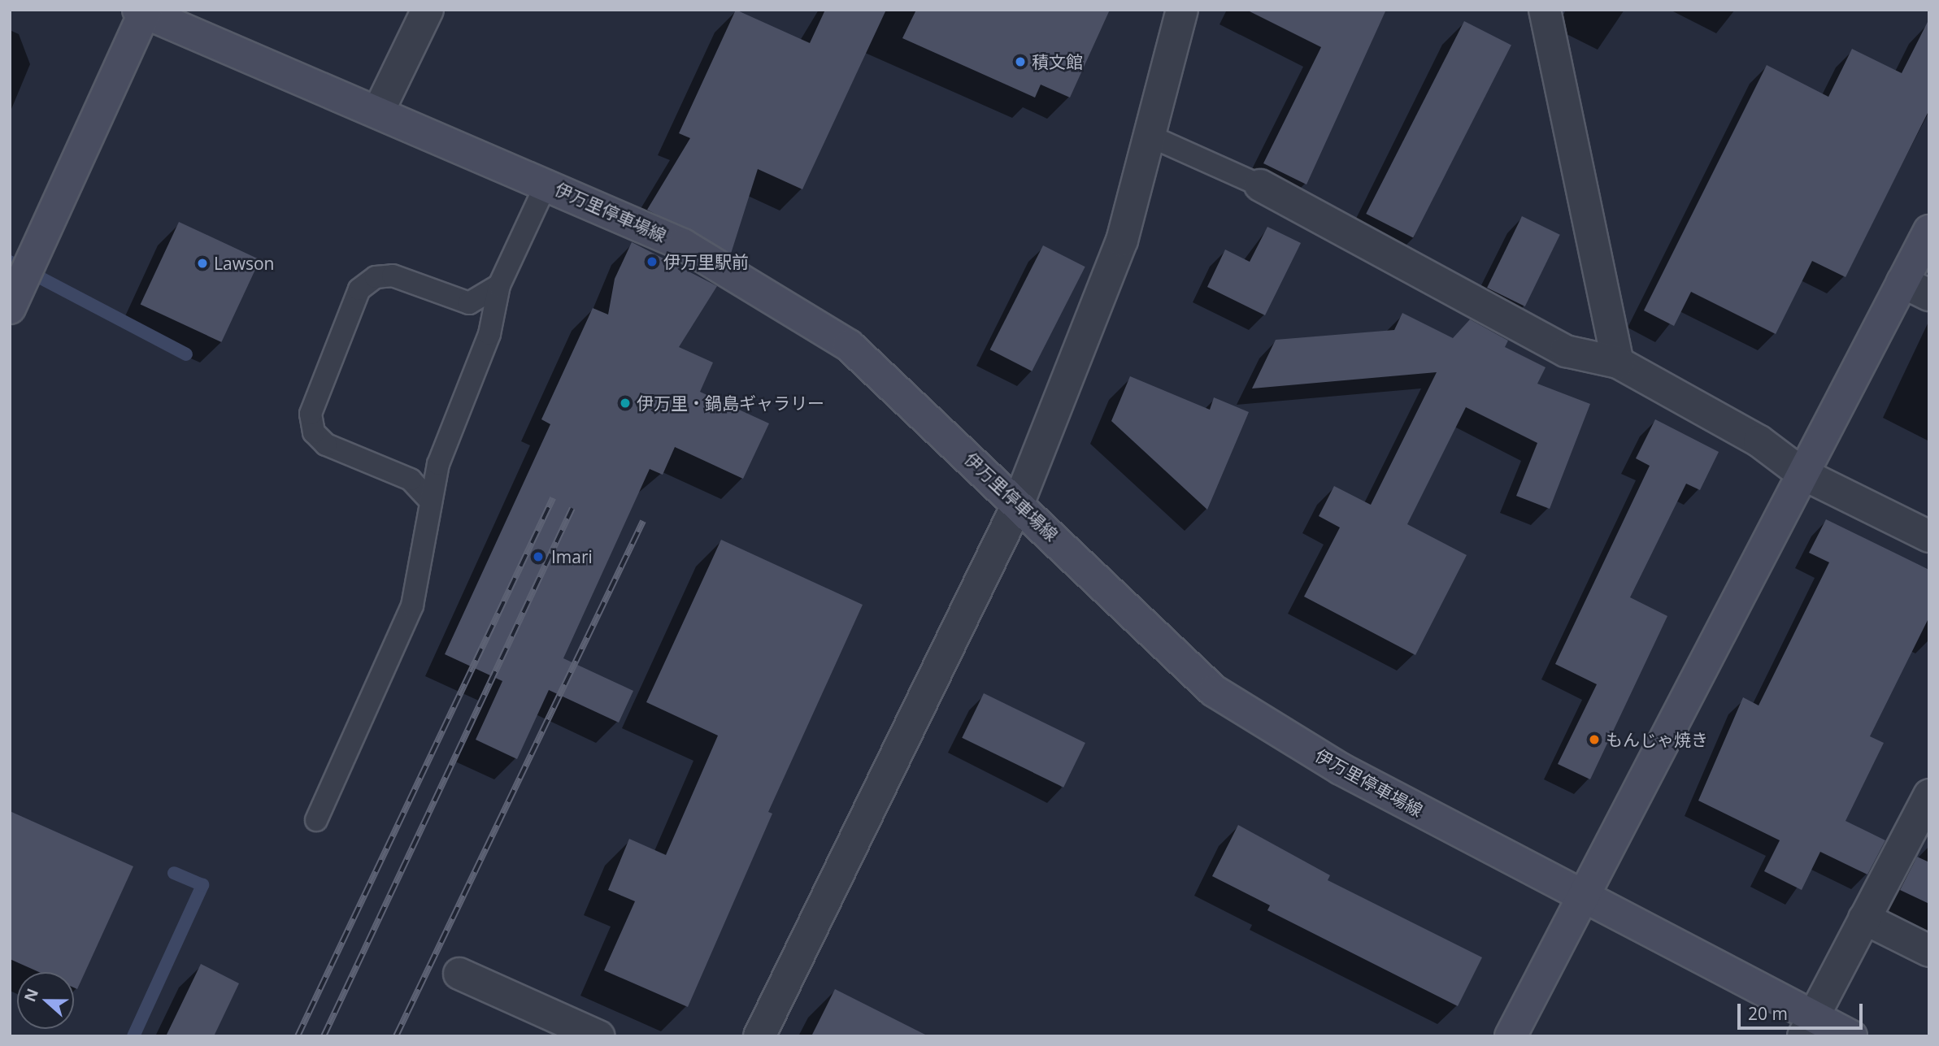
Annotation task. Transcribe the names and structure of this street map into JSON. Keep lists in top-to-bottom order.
{
  "streets": {
    "main road": ["伊万里停車場線"]
  },
  "places": [
    "積文館",
    "伊万里駅前",
    "Lawson",
    "伊万里・鍋島ギャラリー",
    "Imari",
    "もんじゃ焼き"
  ],
  "scale_bar": "20 m",
  "north": "left"
}
